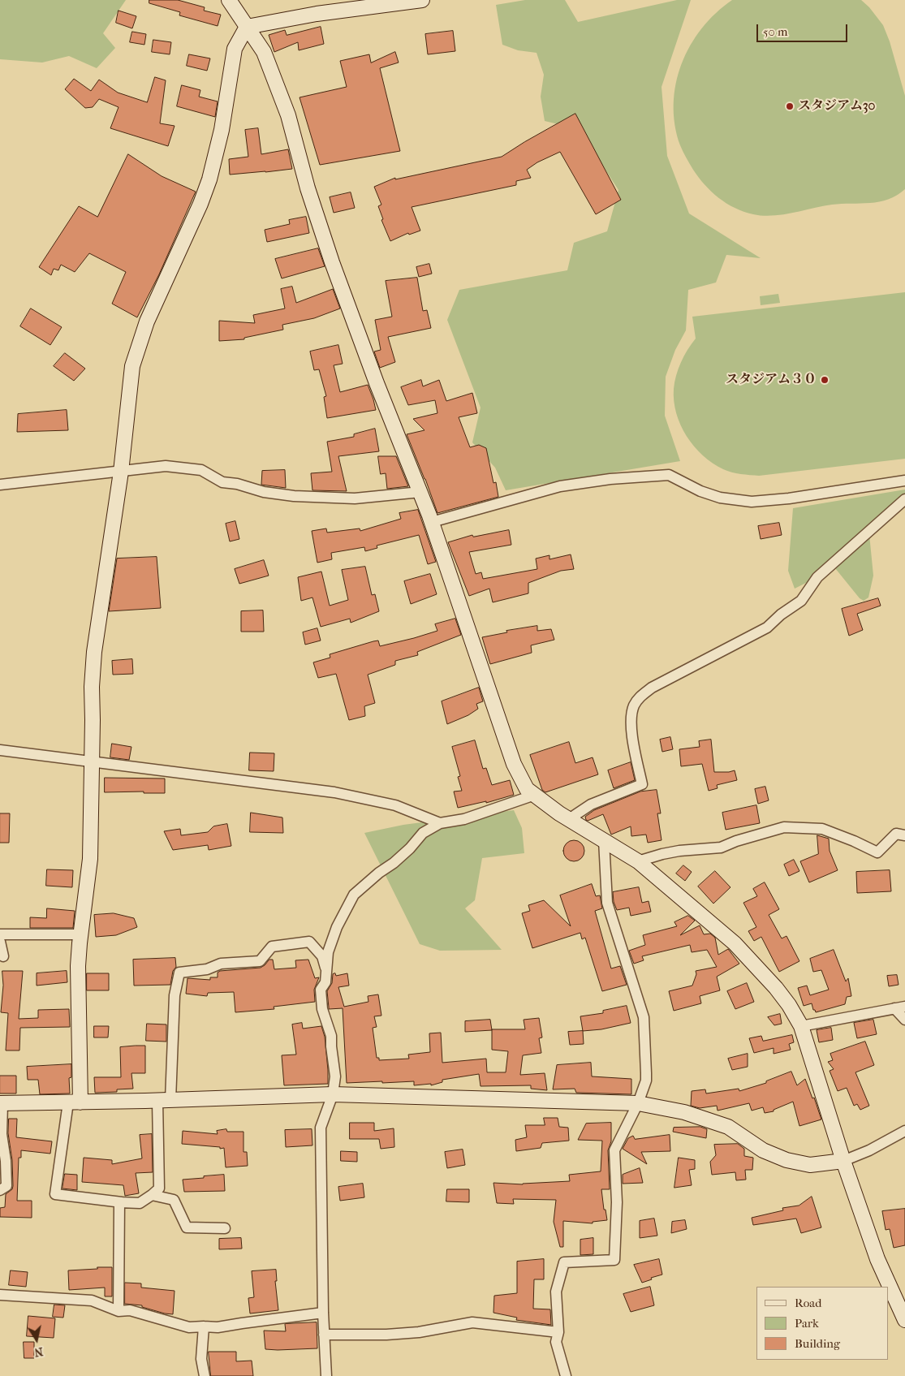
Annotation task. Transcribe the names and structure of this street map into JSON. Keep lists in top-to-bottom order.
{
  "places": ["スタジアム30", "スタジアム３０"],
  "legend": ["Road", "Park", "Building"],
  "scale_bar": "50 m",
  "north": "bottom"
}
